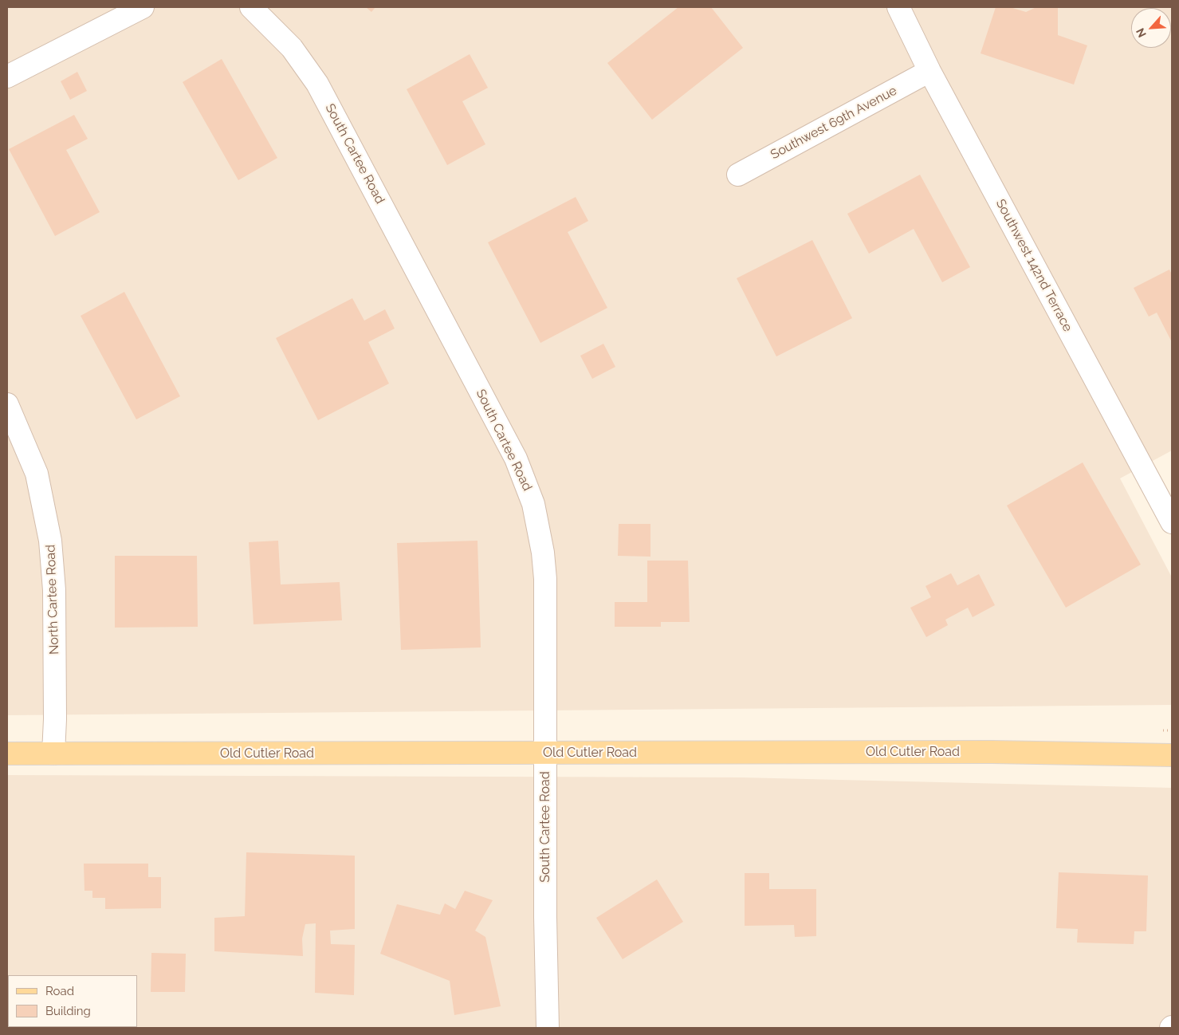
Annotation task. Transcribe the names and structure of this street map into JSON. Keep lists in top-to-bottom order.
{
  "streets": {
    "main road": ["Old Cutler Road"],
    "street": [
      "Southwest 69th Avenue",
      "South Cartee Road",
      "Southwest 142nd Terrace",
      "North Cartee Road"
    ]
  },
  "crossings": [
    ["Southwest 69th Avenue", "Southwest 142nd Terrace"],
    ["South Cartee Road", "Old Cutler Road"],
    ["North Cartee Road", "Old Cutler Road"]
  ],
  "legend": ["Road", "Building"],
  "north": "bottom left"
}
